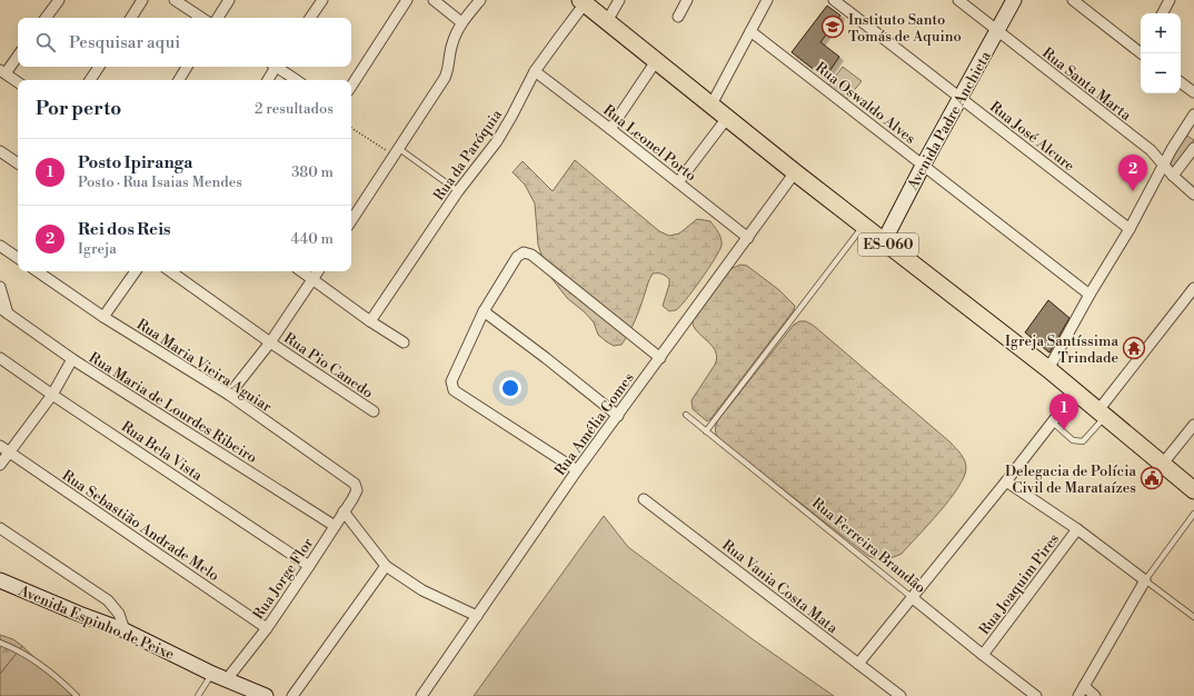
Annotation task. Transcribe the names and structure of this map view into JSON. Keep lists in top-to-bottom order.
{
  "streets": {
    "main road": ["ES-060"],
    "street": [
      "Rua Santa Marta",
      "Rua Oswaldo Alves",
      "Avenida Padre Anchieta",
      "Rua José Alcure",
      "Rua Leonel Porto",
      "Rua da Paróquia",
      "Rua Maria Vieira Aguiar",
      "Rua Pio Canedo",
      "Rua Maria de Lourdes Ribeiro",
      "Rua Amélia Gomes",
      "Rua Bela Vista",
      "Rua Sebastião Andrade Melo",
      "Rua Ferreira Brandão",
      "Rua Jorge Flor",
      "Rua Joaquim Pires",
      "Rua Vania Costa Mata",
      "Avenida Espinho de Peixe"
    ]
  },
  "crossings": [
    ["Rua Santa Marta", "Avenida Padre Anchieta"],
    ["Rua Oswaldo Alves", "Avenida Padre Anchieta"],
    ["Avenida Padre Anchieta", "Rua José Alcure"],
    ["Avenida Padre Anchieta", "ES-060"],
    ["Rua Leonel Porto", "Rua da Paróquia"],
    ["Rua Leonel Porto", "Rua Amélia Gomes"],
    ["Rua da Paróquia", "ES-060"],
    ["ES-060", "Rua Amélia Gomes"],
    ["Rua Maria Vieira Aguiar", "Rua Jorge Flor"],
    ["Rua Maria de Lourdes Ribeiro", "Rua Jorge Flor"],
    ["Rua Bela Vista", "Rua Jorge Flor"],
    ["Rua Sebastião Andrade Melo", "Rua Jorge Flor"],
    ["Rua Ferreira Brandão", "Rua Joaquim Pires"],
    ["Rua Jorge Flor", "Avenida Espinho de Peixe"]
  ],
  "places": {
    "school or university": ["Instituto Santo Tomás de Aquino"],
    "temple": ["Igreja Santíssima Trindade"],
    "public building": ["Delegacia de Polícia Civil de Marataízes"]
  },
  "page": {
    "map_buttons": ["+", "−"],
    "search": "Pesquisar aqui",
    "heading": ["Por perto", "2 resultados"],
    "list": [
      {
        "mark": "1",
        "name": "Posto Ipiranga",
        "note": "Posto · Rua Isaias Mendes",
        "value": "380 m"
      },
      {
        "mark": "2",
        "name": "Rei dos Reis",
        "note": "Igreja",
        "value": "440 m"
      }
    ],
    "pins": ["2", "1"]
  }
}
